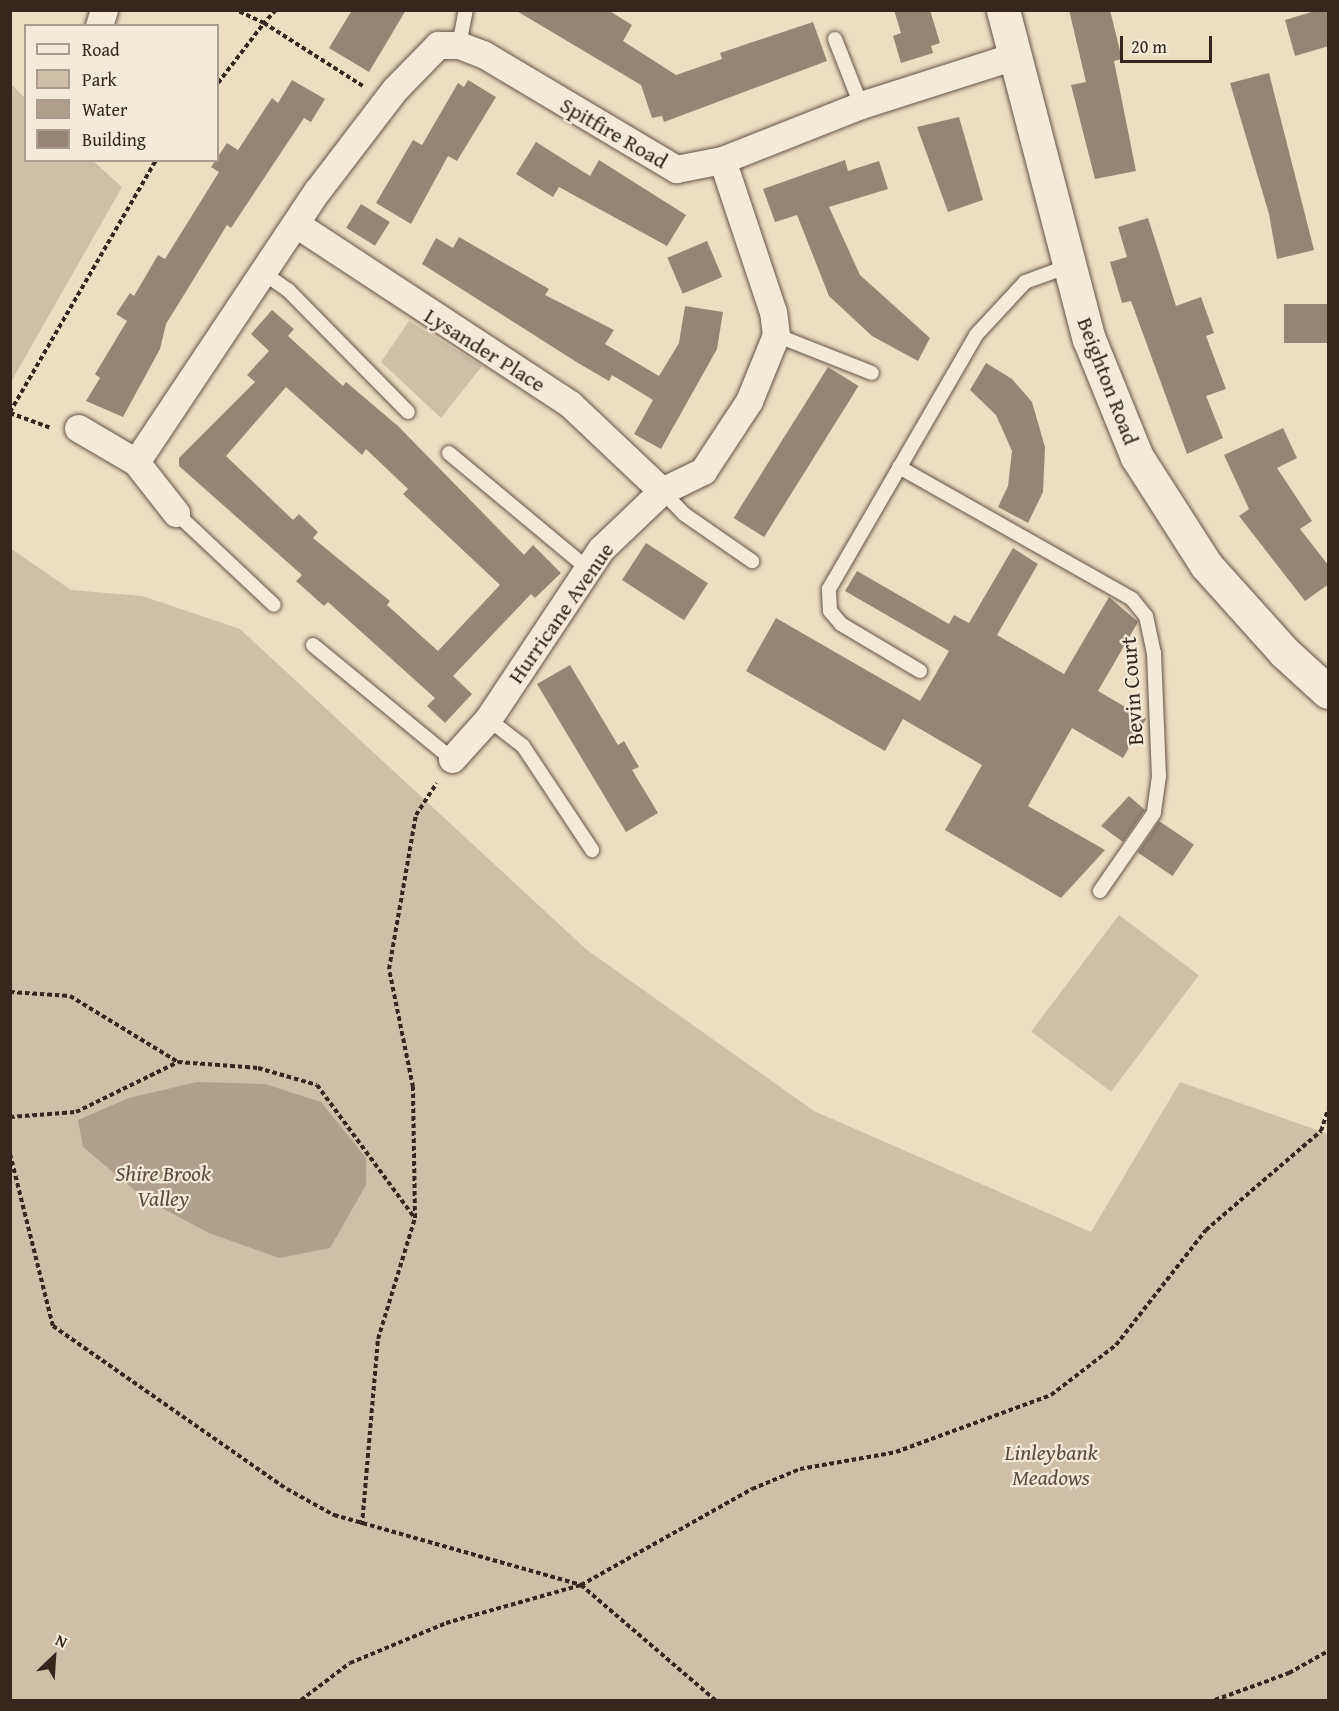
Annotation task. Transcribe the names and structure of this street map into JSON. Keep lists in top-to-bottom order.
{
  "streets": {
    "street": [
      "Spitfire Road",
      "Lysander Place",
      "Beighton Road",
      "Hurricane Avenue"
    ],
    "lane": ["Bevin Court"]
  },
  "crossings": [
    ["Spitfire Road", "Beighton Road"],
    ["Lysander Place", "Hurricane Avenue"]
  ],
  "parks": ["Shire Brook Valley", "Linleybank Meadows"],
  "legend": [
    "Road",
    "Park",
    "Water",
    "Building"
  ],
  "scale_bar": "20 m",
  "north": "top right"
}
